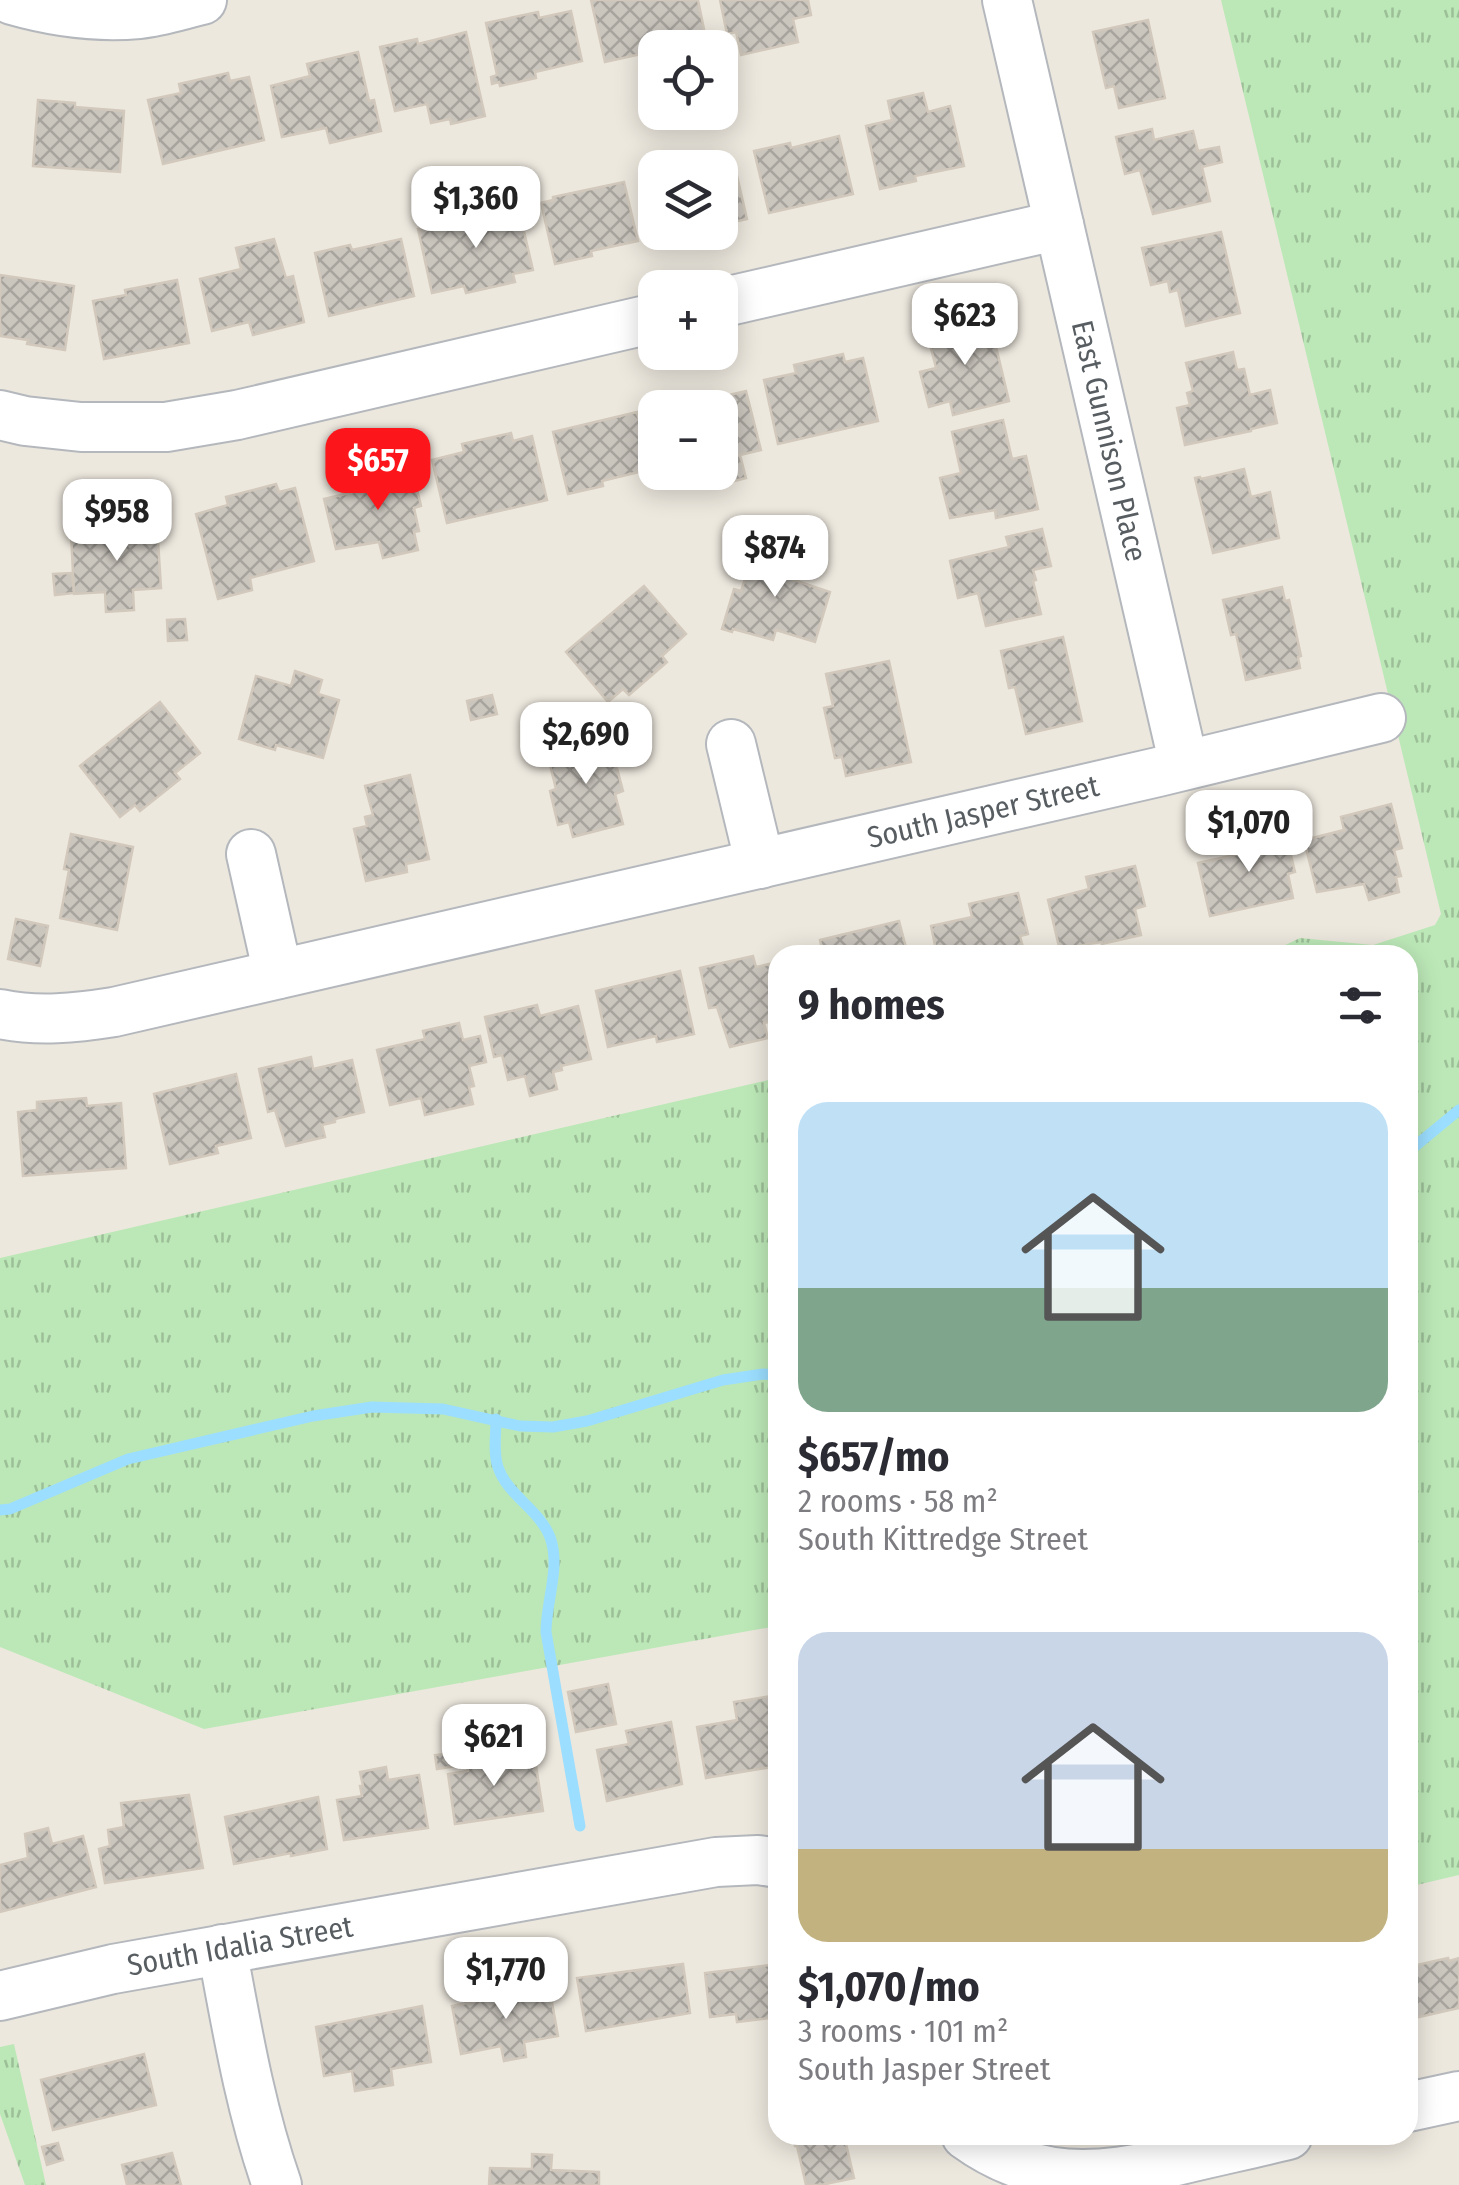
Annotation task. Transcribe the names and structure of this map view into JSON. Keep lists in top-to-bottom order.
{
  "streets": {
    "street": ["East Gunnison Place", "South Jasper Street", "South Idalia Street"]
  },
  "crossings": [
    ["East Gunnison Place", "South Jasper Street"]
  ],
  "page": {
    "map_buttons": ["+", "−"],
    "price": [
      "$1,360",
      "$623",
      "$657",
      "$958",
      "$874",
      "$2,690",
      "$1,070",
      "$621",
      "$1,770"
    ],
    "heading": "9 homes",
    "list": [
      {
        "name": "$657/mo",
        "note": "2 rooms · 58 m² · South Kittredge Street"
      },
      {
        "name": "$1,070/mo",
        "note": "3 rooms · 101 m² · South Jasper Street"
      }
    ]
  }
}
